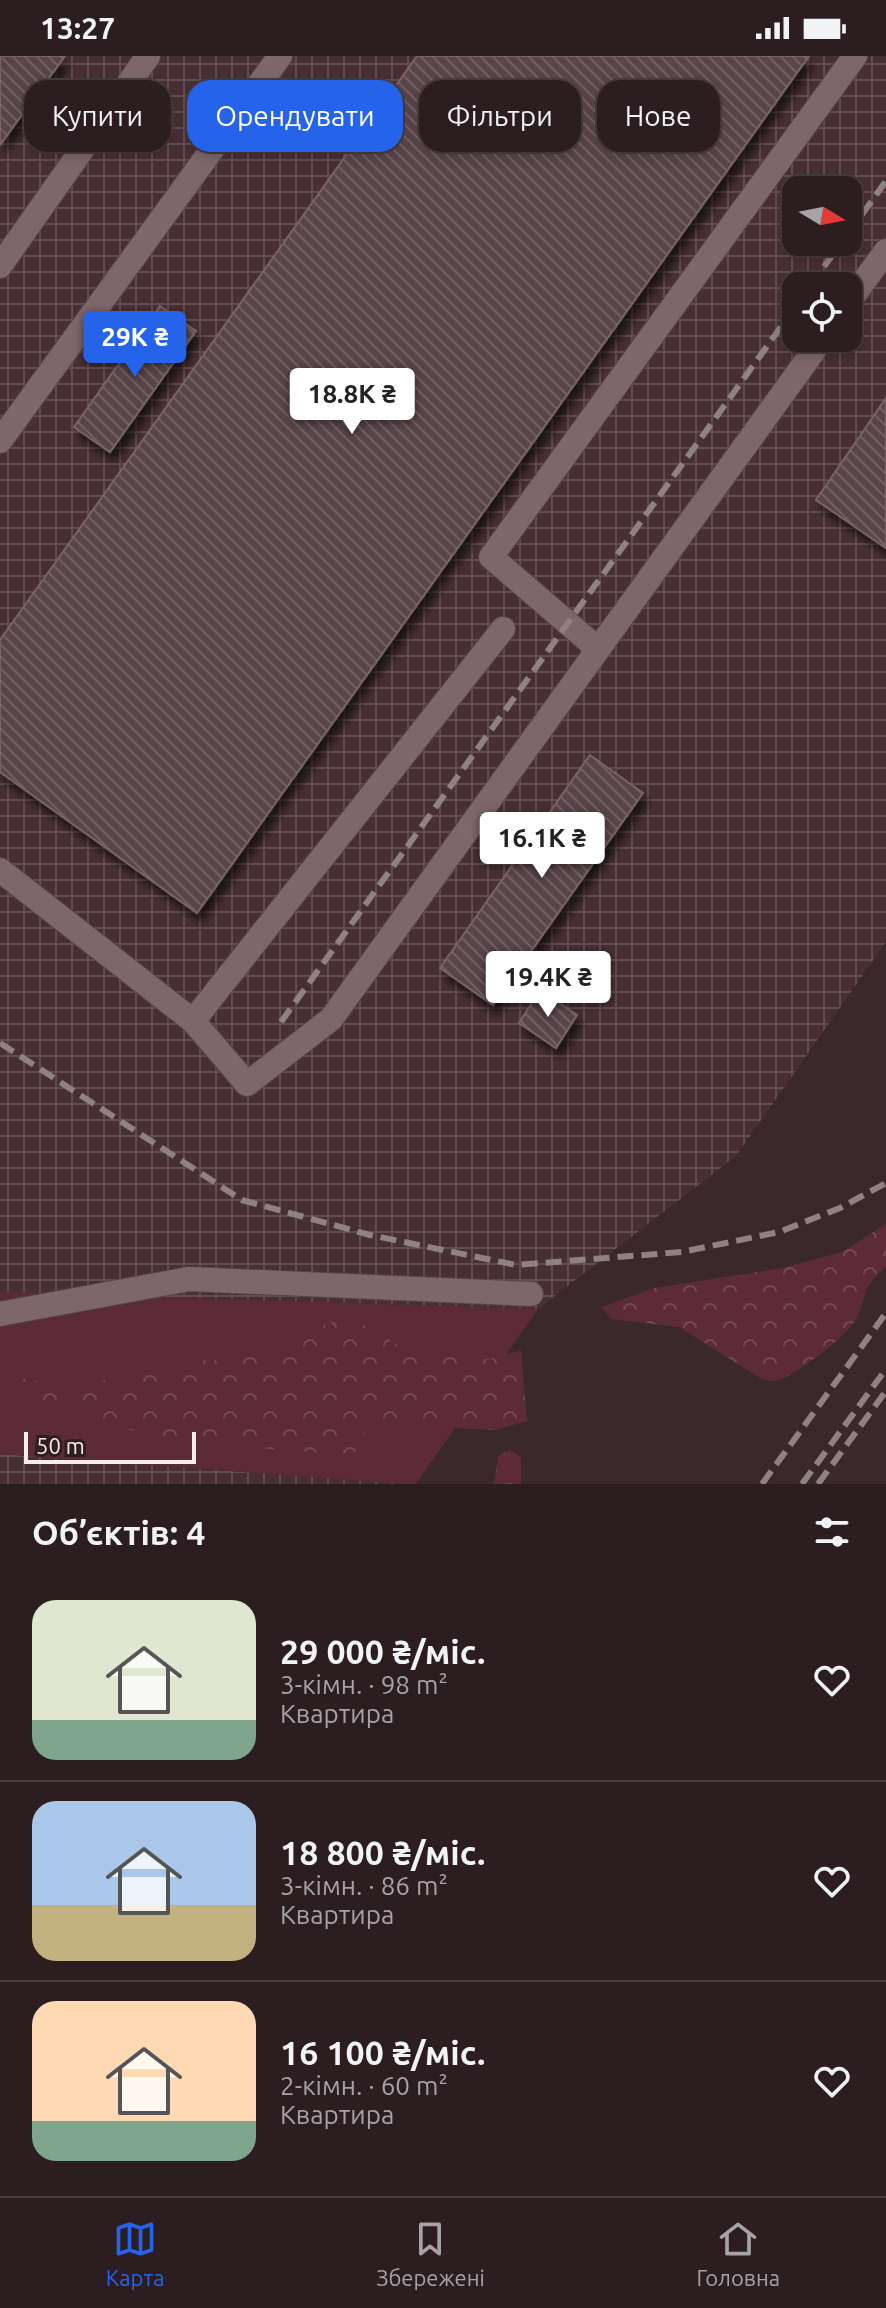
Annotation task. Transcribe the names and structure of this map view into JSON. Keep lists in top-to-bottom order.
{
  "scale_bar": "50 m",
  "north": "right",
  "page": {
    "status": "13:27",
    "chip": [
      "Купити",
      "Орендувати",
      "Фільтри",
      "Нове"
    ],
    "price": [
      "29K ₴",
      "18.8K ₴",
      "16.1K ₴",
      "19.4K ₴"
    ],
    "scale": "50 m",
    "heading": "Об’єктів: 4",
    "list": [
      {
        "name": "29 000 ₴/міс.",
        "note": "3-кімн. · 98 m² · Квартира"
      },
      {
        "name": "18 800 ₴/міс.",
        "note": "3-кімн. · 86 m² · Квартира"
      },
      {
        "name": "16 100 ₴/міс.",
        "note": "2-кімн. · 60 m² · Квартира"
      }
    ],
    "tabs": ["Карта", "Збережені", "Головна"]
  }
}
